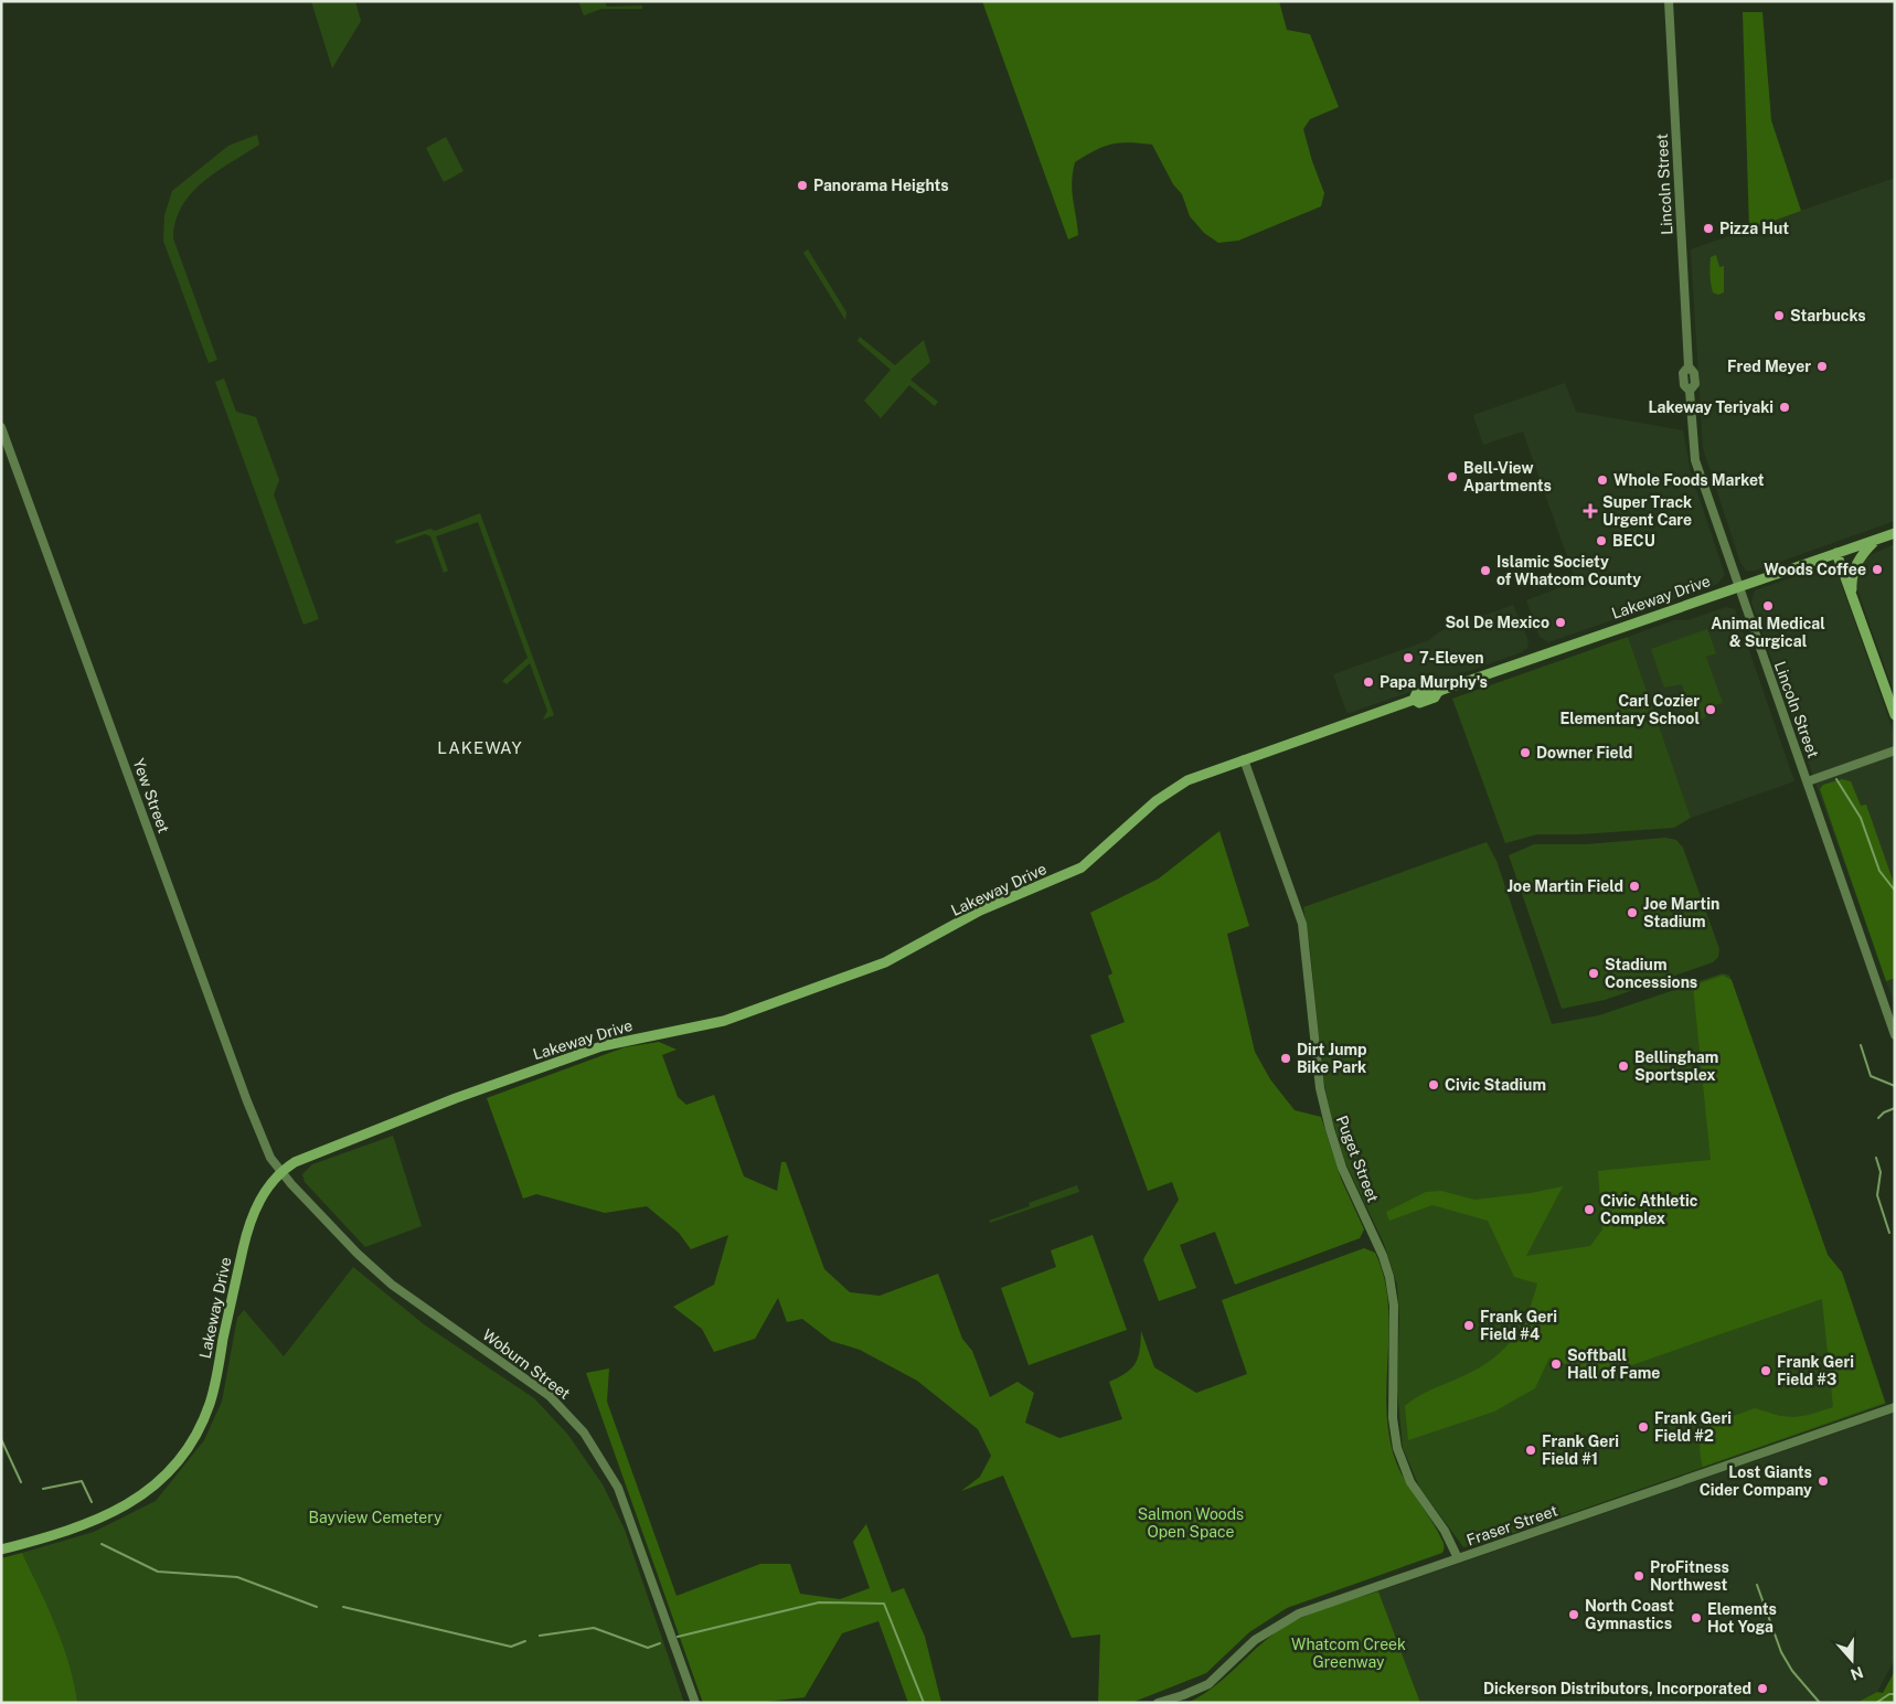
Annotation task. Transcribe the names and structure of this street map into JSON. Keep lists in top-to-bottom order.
{
  "streets": {
    "main road": ["Lakeway Drive"],
    "street": [
      "Lincoln Street",
      "Yew Street",
      "Puget Street",
      "Woburn Street",
      "Fraser Street"
    ]
  },
  "crossings": [
    ["Lincoln Street", "Lakeway Drive"],
    ["Lakeway Drive", "Yew Street"],
    ["Lakeway Drive", "Puget Street"],
    ["Lakeway Drive", "Woburn Street"],
    ["Yew Street", "Woburn Street"],
    ["Puget Street", "Fraser Street"]
  ],
  "districts": ["LAKEWAY"],
  "parks": ["Salmon Woods Open Space", "Bayview Cemetery", "Whatcom Creek Greenway"],
  "places": {
    "other": [
      "Panorama Heights",
      "Pizza Hut",
      "Starbucks",
      "Fred Meyer",
      "Lakeway Teriyaki",
      "Bell-View Apartments",
      "Whole Foods Market",
      "BECU",
      "Woods Coffee",
      "Islamic Society of Whatcom County",
      "Animal Medical & Surgical",
      "Sol De Mexico",
      "7-Eleven",
      "Papa Murphy's",
      "Carl Cozier Elementary School",
      "Downer Field",
      "Joe Martin Field",
      "Joe Martin Stadium",
      "Stadium Concessions",
      "Dirt Jump Bike Park",
      "Bellingham Sportsplex",
      "Civic Stadium",
      "Civic Athletic Complex",
      "Frank Geri Field #4",
      "Softball Hall of Fame",
      "Frank Geri Field #3",
      "Frank Geri Field #2",
      "Frank Geri Field #1",
      "Lost Giants Cider Company",
      "ProFitness Northwest",
      "North Coast Gymnastics",
      "Elements Hot Yoga",
      "Dickerson Distributors, Incorporated"
    ],
    "health": ["Super Track Urgent Care"]
  },
  "north": "bottom"
}
